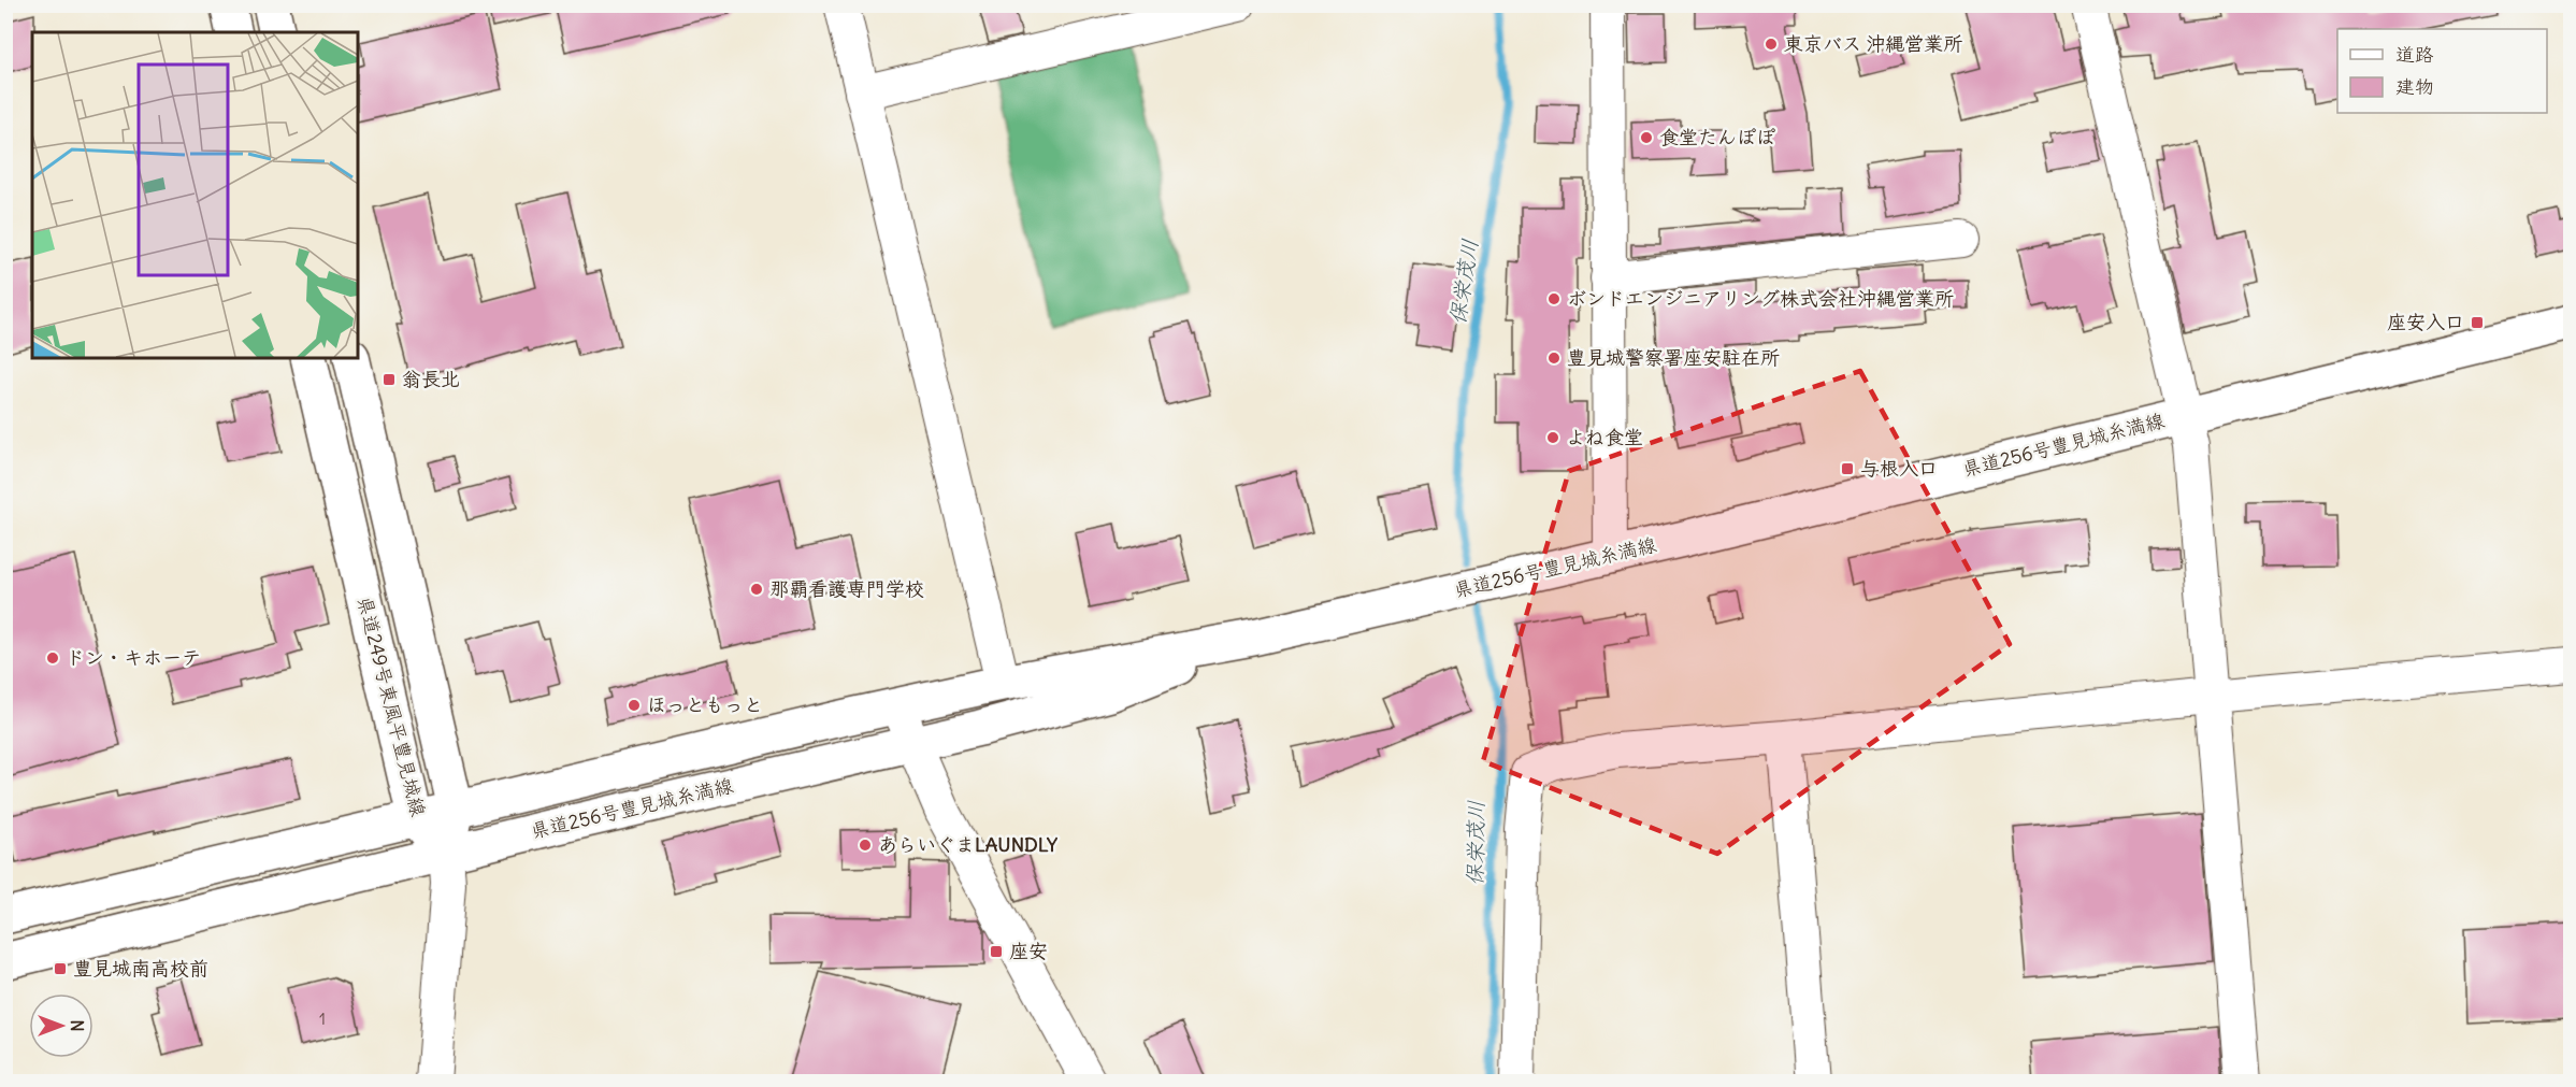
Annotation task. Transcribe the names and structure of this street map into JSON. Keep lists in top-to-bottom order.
{
  "streets": {
    "main road": ["県道256号豊見城糸満線", "県道249号東風平豊見城線"]
  },
  "crossings": [
    ["県道256号豊見城糸満線", "県道249号東風平豊見城線"]
  ],
  "water": ["保栄茂川"],
  "places": {
    "other": [
      "東京バス 沖縄営業所",
      "食堂たんぽぽ",
      "ボンドエンジニアリング株式会社沖縄営業所",
      "豊見城警察署座安駐在所",
      "よね食堂",
      "那覇看護専門学校",
      "ドン・キホーテ",
      "ほっともっと",
      "あらいぐまLAUNDLY"
    ],
    "transit": [
      "座安入口",
      "翁長北",
      "与根入口",
      "座安",
      "豊見城南高校前"
    ]
  },
  "house_numbers": ["1"],
  "legend": ["道路", "建物"],
  "north": "right"
}
